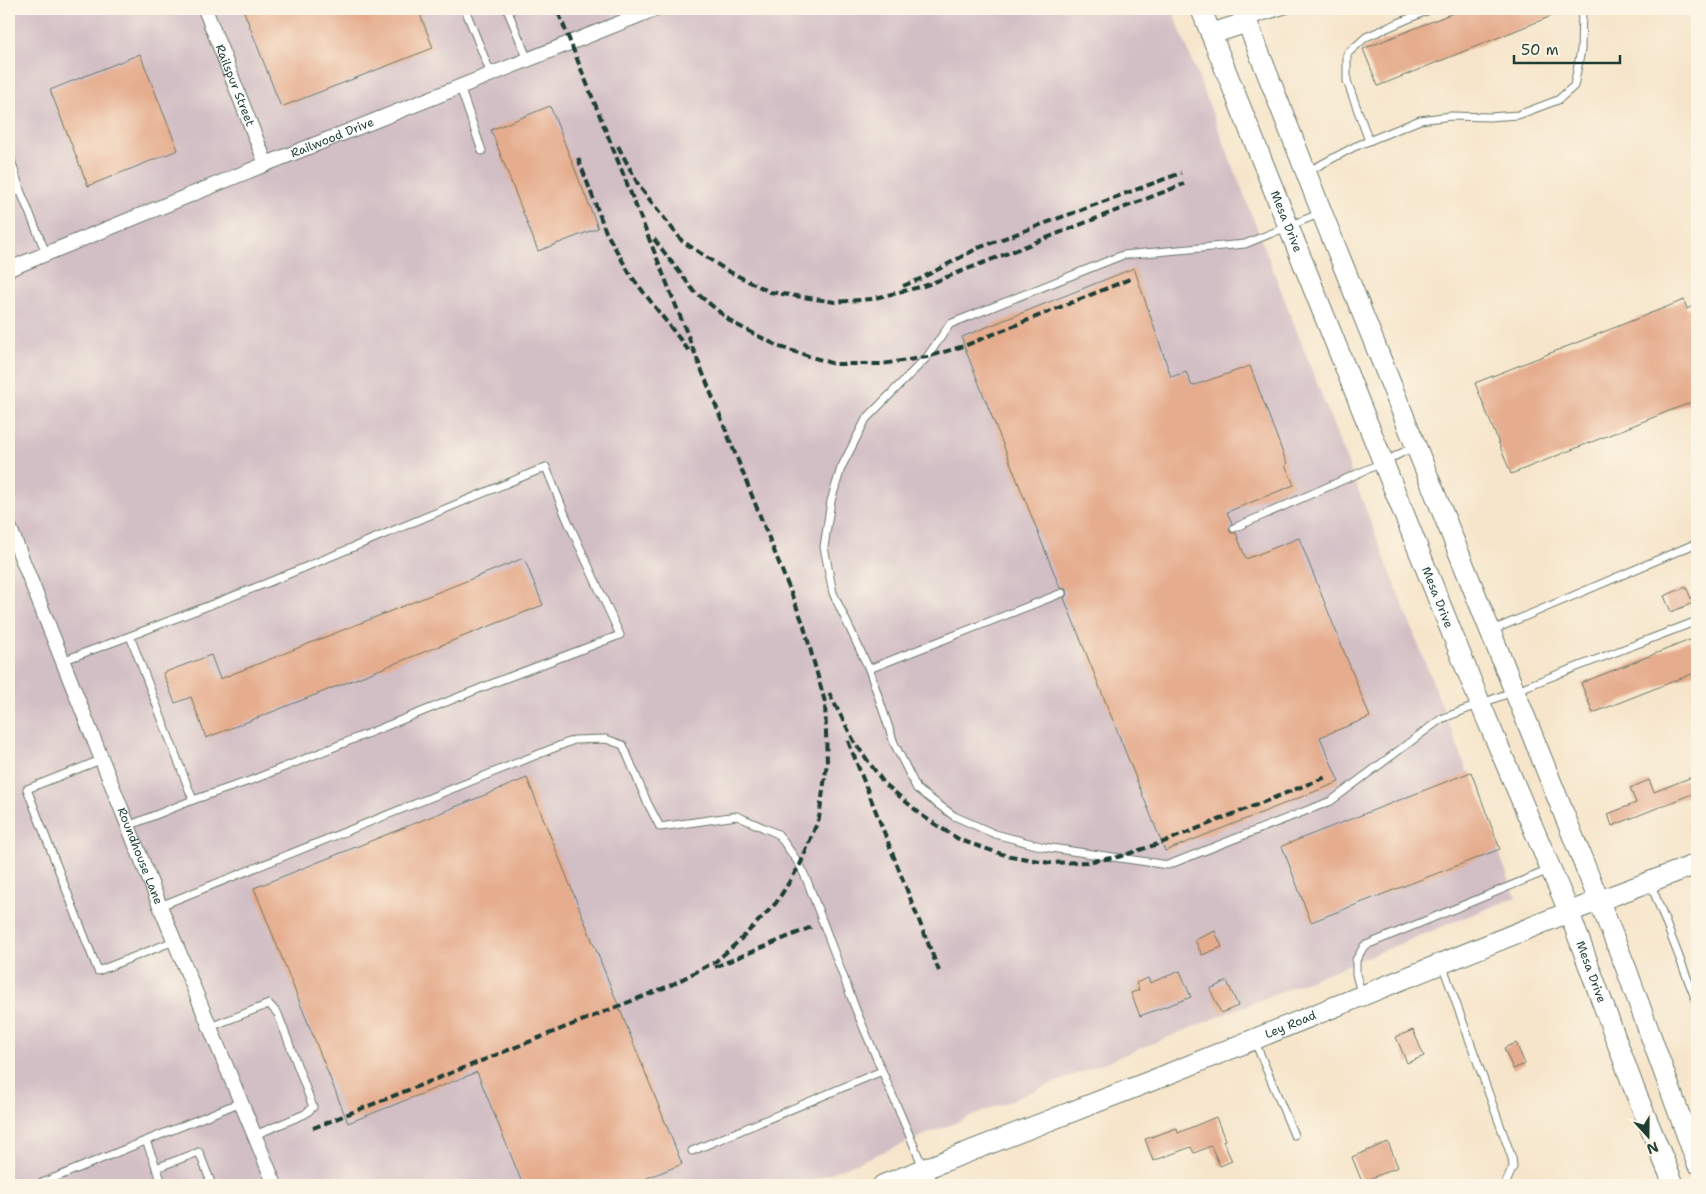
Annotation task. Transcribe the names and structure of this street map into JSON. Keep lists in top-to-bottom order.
{
  "streets": {
    "main road": ["Mesa Drive", "Ley Road"],
    "street": ["Railspur Street", "Railwood Drive", "Roundhouse Lane"]
  },
  "crossings": [
    ["Railspur Street", "Railwood Drive"],
    ["Mesa Drive", "Ley Road"]
  ],
  "scale_bar": "50 m",
  "north": "bottom"
}
